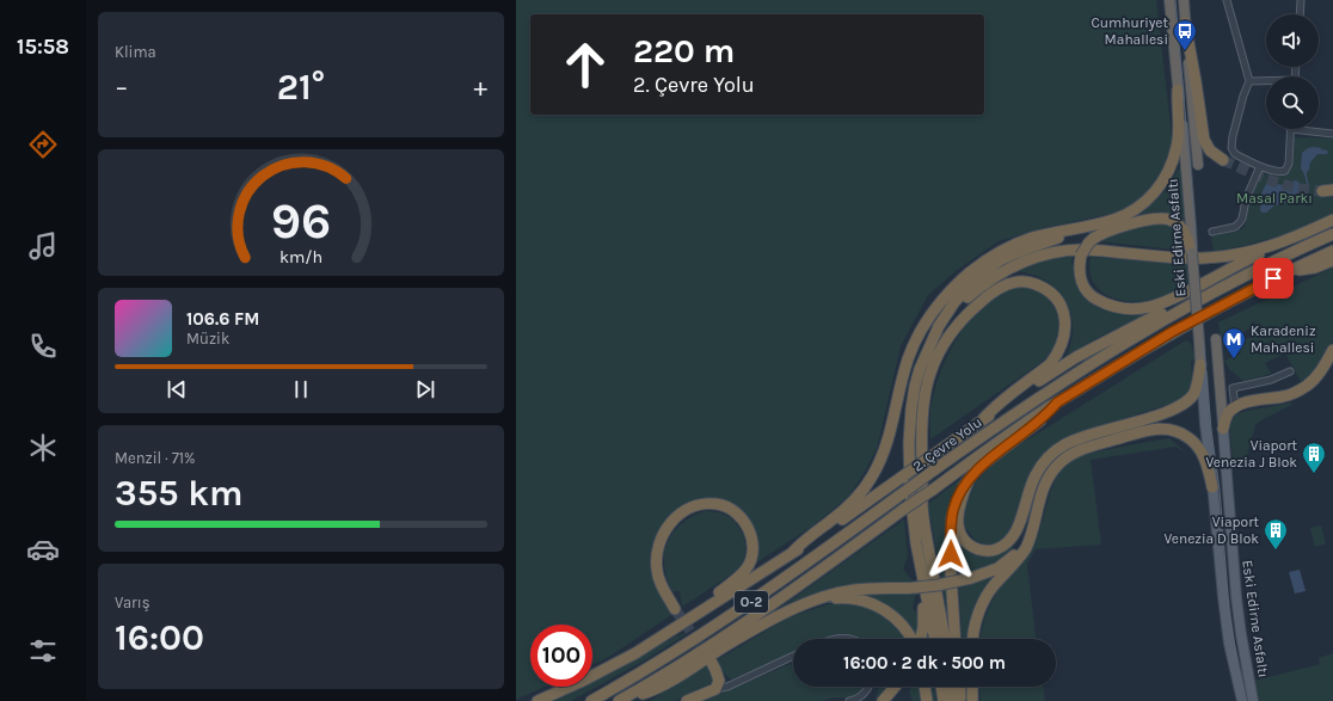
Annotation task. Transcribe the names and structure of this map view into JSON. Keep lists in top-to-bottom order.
{
  "streets": {
    "highway": ["Eski Edirne Asfaltı", "2. Çevre Yolu", "O-2"]
  },
  "parks": ["Masal Parkı"],
  "places": {
    "bus stop": ["Cumhuriyet Mahallesi"],
    "metro station": ["Karadeniz Mahallesi"],
    "building": ["Viaport Venezia J Blok", "Viaport Venezia D Blok"]
  },
  "page": {
    "tabs": "15:58",
    "tile": [
      "Klima",
      ["Menzil · 71%", "355 km"],
      ["Varış", "16:00"]
    ],
    "turn": ["220 m", "2. Çevre Yolu"],
    "heat": ["−", "21°", "+"],
    "song": ["106.6 FM", "Müzik"],
    "limit": "100",
    "trip": "16:00 · 2 dk · 500 m",
    "gauge": ["96", "km/h"]
  }
}
